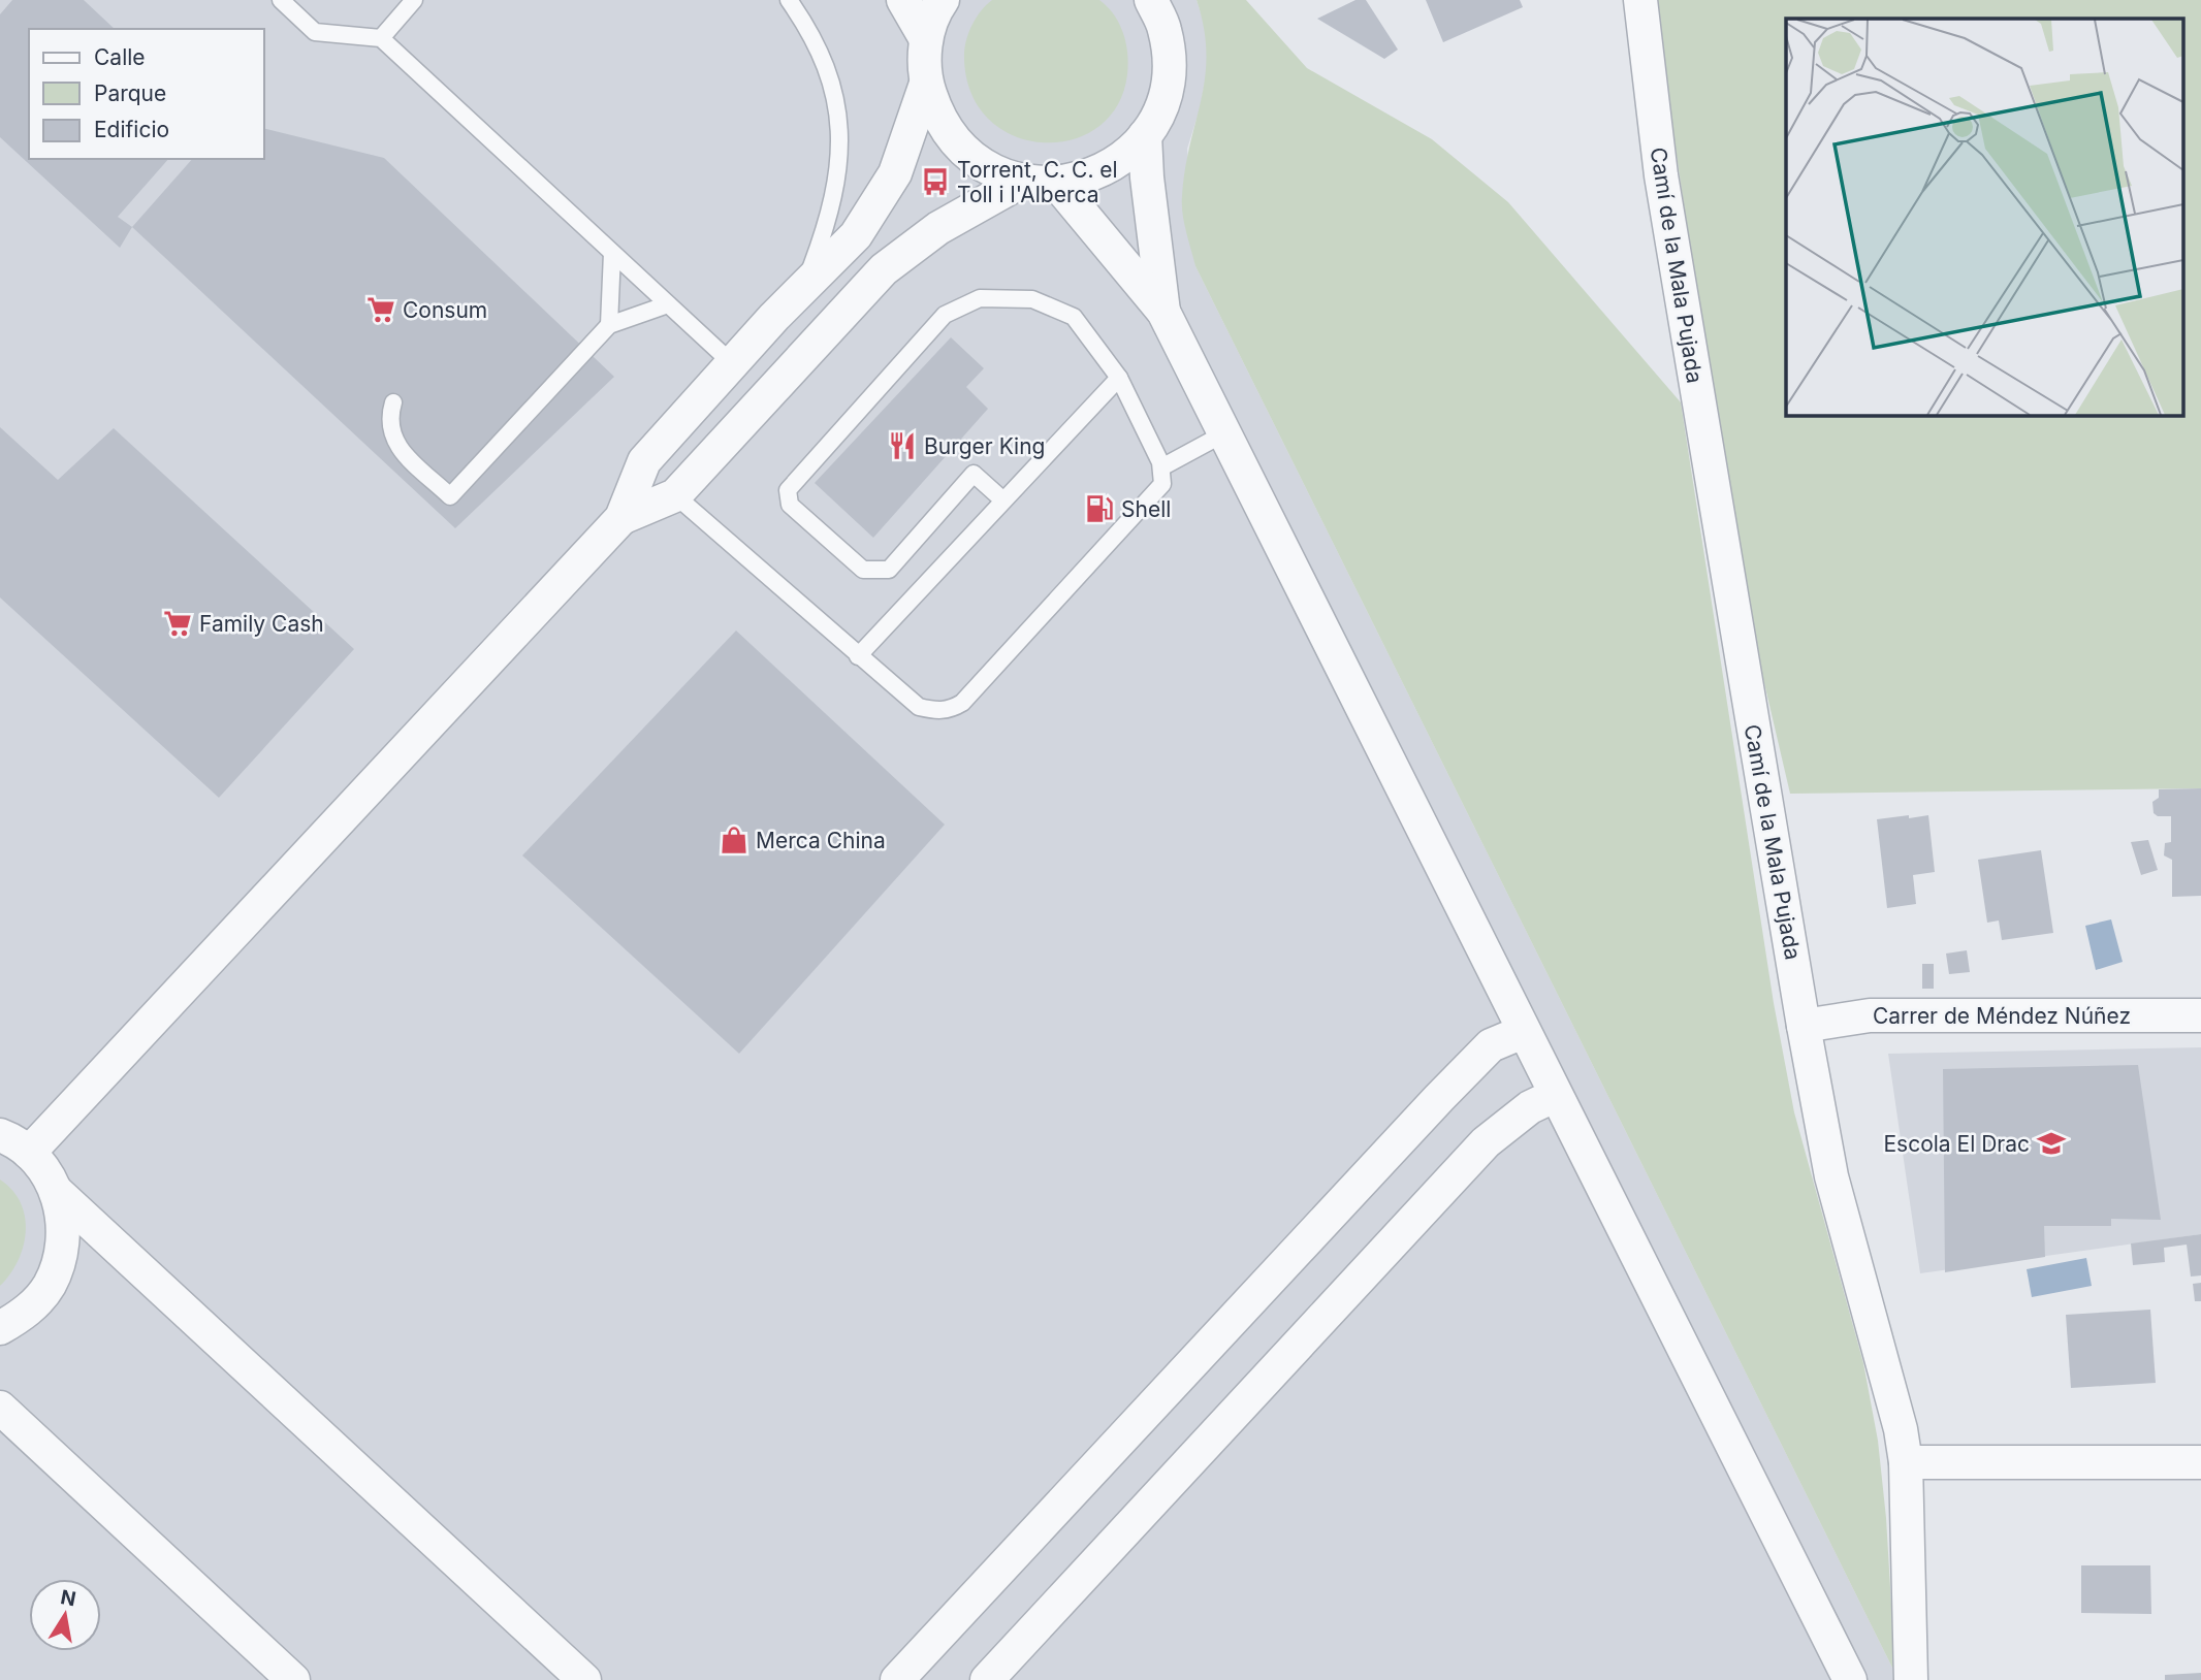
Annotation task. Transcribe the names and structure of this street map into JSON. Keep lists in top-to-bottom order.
{
  "streets": {
    "street": ["Camí de la Mala Pujada", "Carrer de Méndez Núñez"]
  },
  "crossings": [
    ["Camí de la Mala Pujada", "Carrer de Méndez Núñez"]
  ],
  "places": {
    "bus stop": ["Torrent, C. C. el Toll i l'Alberca"],
    "supermarket": ["Consum", "Family Cash"],
    "restaurant": ["Burger King"],
    "fuel station": ["Shell"],
    "shop": ["Merca China"],
    "school or university": ["Escola El Drac"]
  },
  "legend": ["Calle", "Parque", "Edificio"],
  "north": "top"
}
